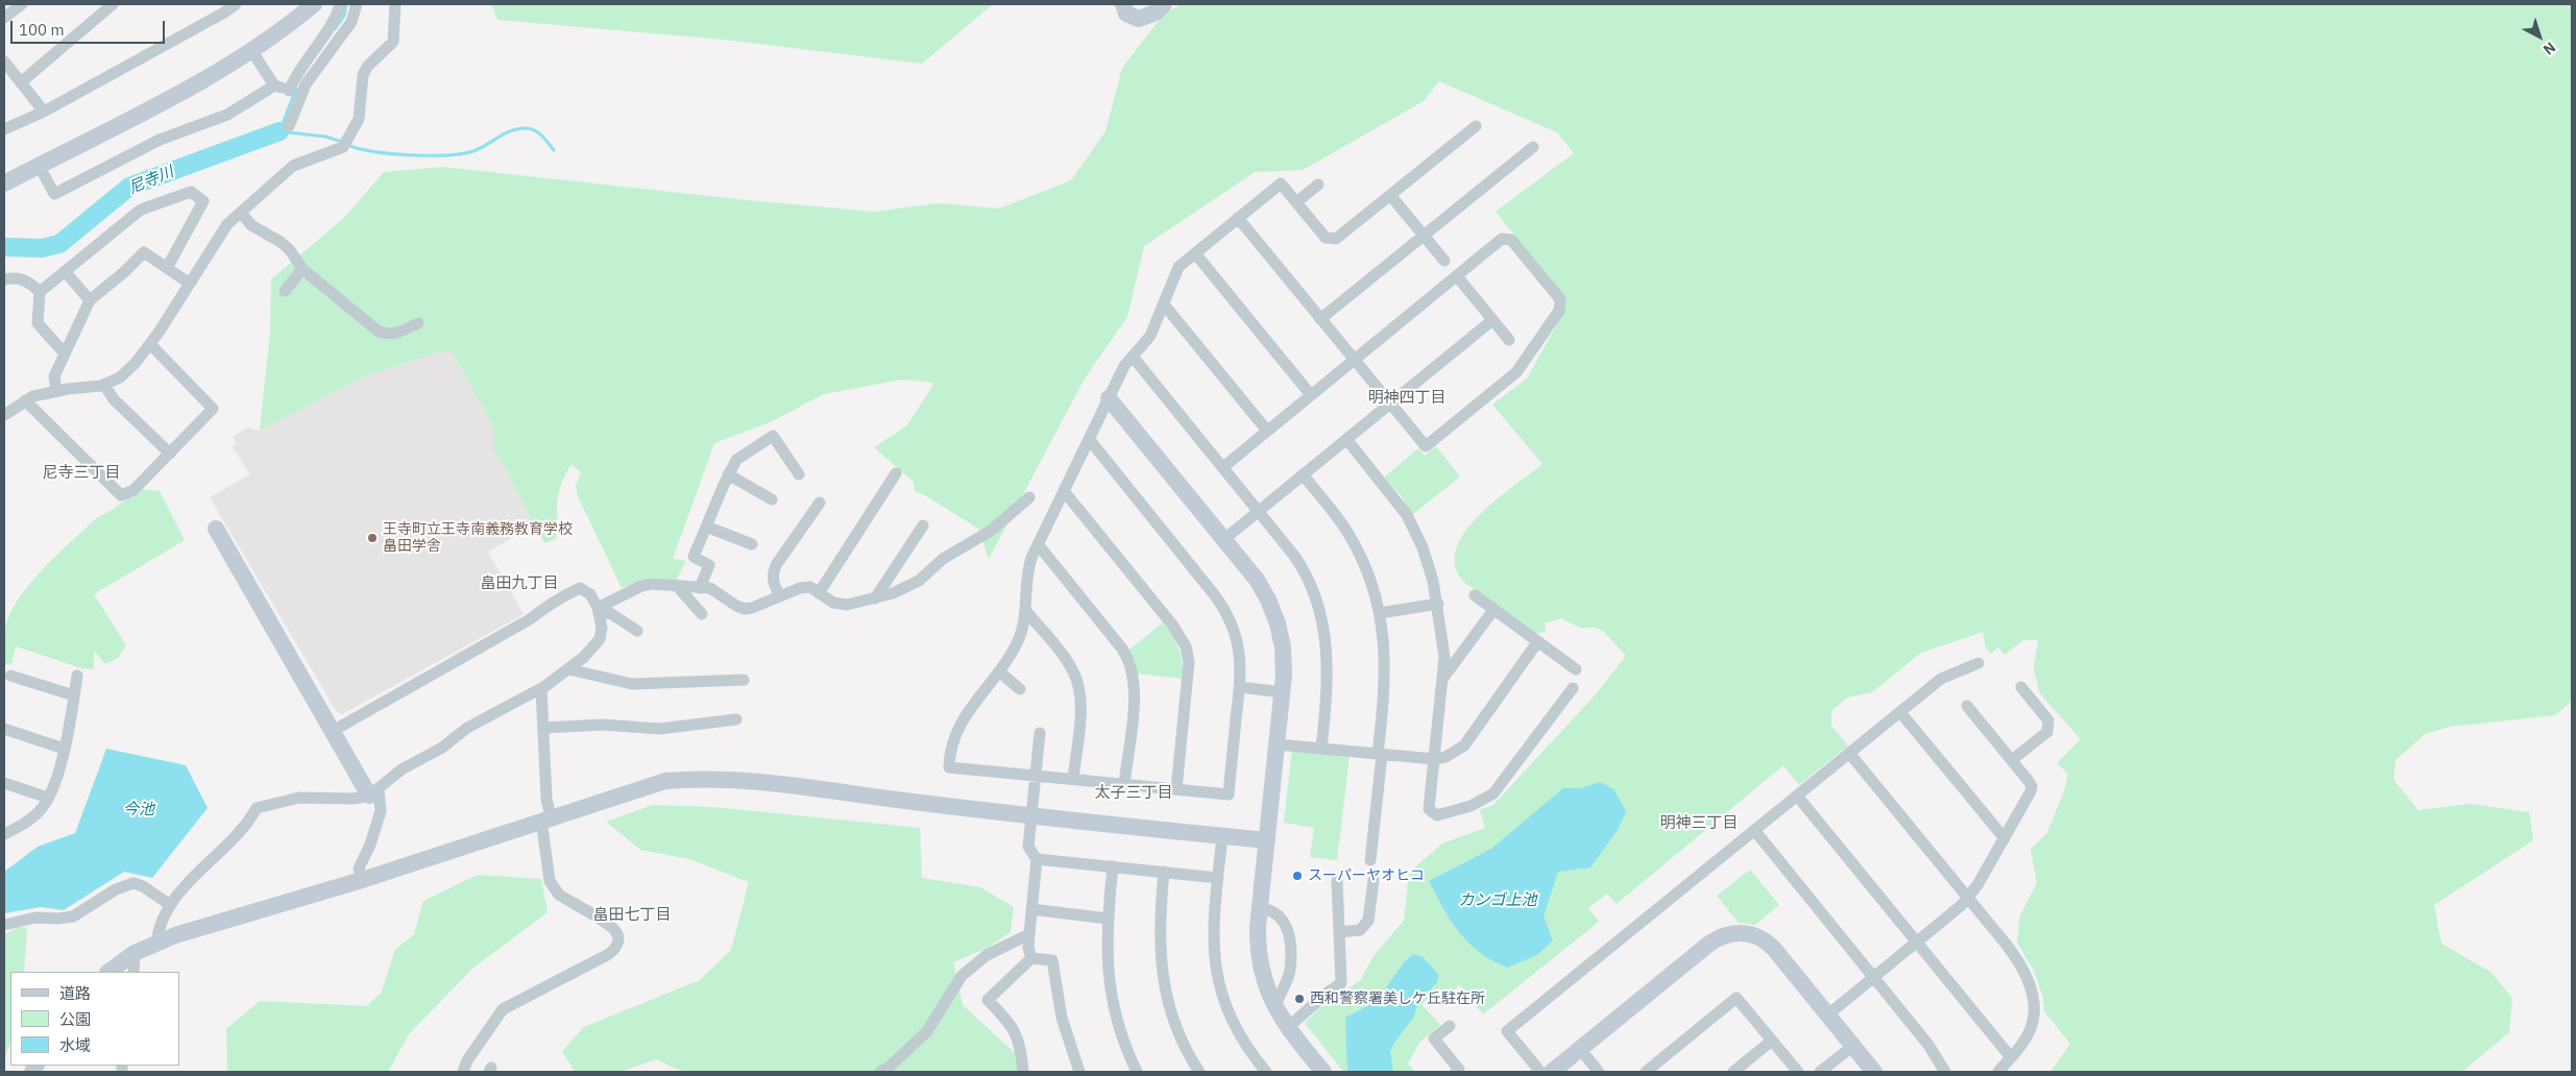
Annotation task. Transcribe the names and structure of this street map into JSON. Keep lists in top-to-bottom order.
{
  "districts": [
    "明神四丁目",
    "尼寺三丁目",
    "畠田九丁目",
    "太子三丁目",
    "明神三丁目",
    "畠田七丁目"
  ],
  "water": ["尼寺川", "今池", "カンゴ上池"],
  "places": ["王寺町立王寺南義務教育学校 畠田学舎", "スーパーヤオヒコ", "西和警察署美しケ丘駐在所"],
  "legend": ["道路", "公園", "水域"],
  "scale_bar": "100 m",
  "north": "bottom right"
}
